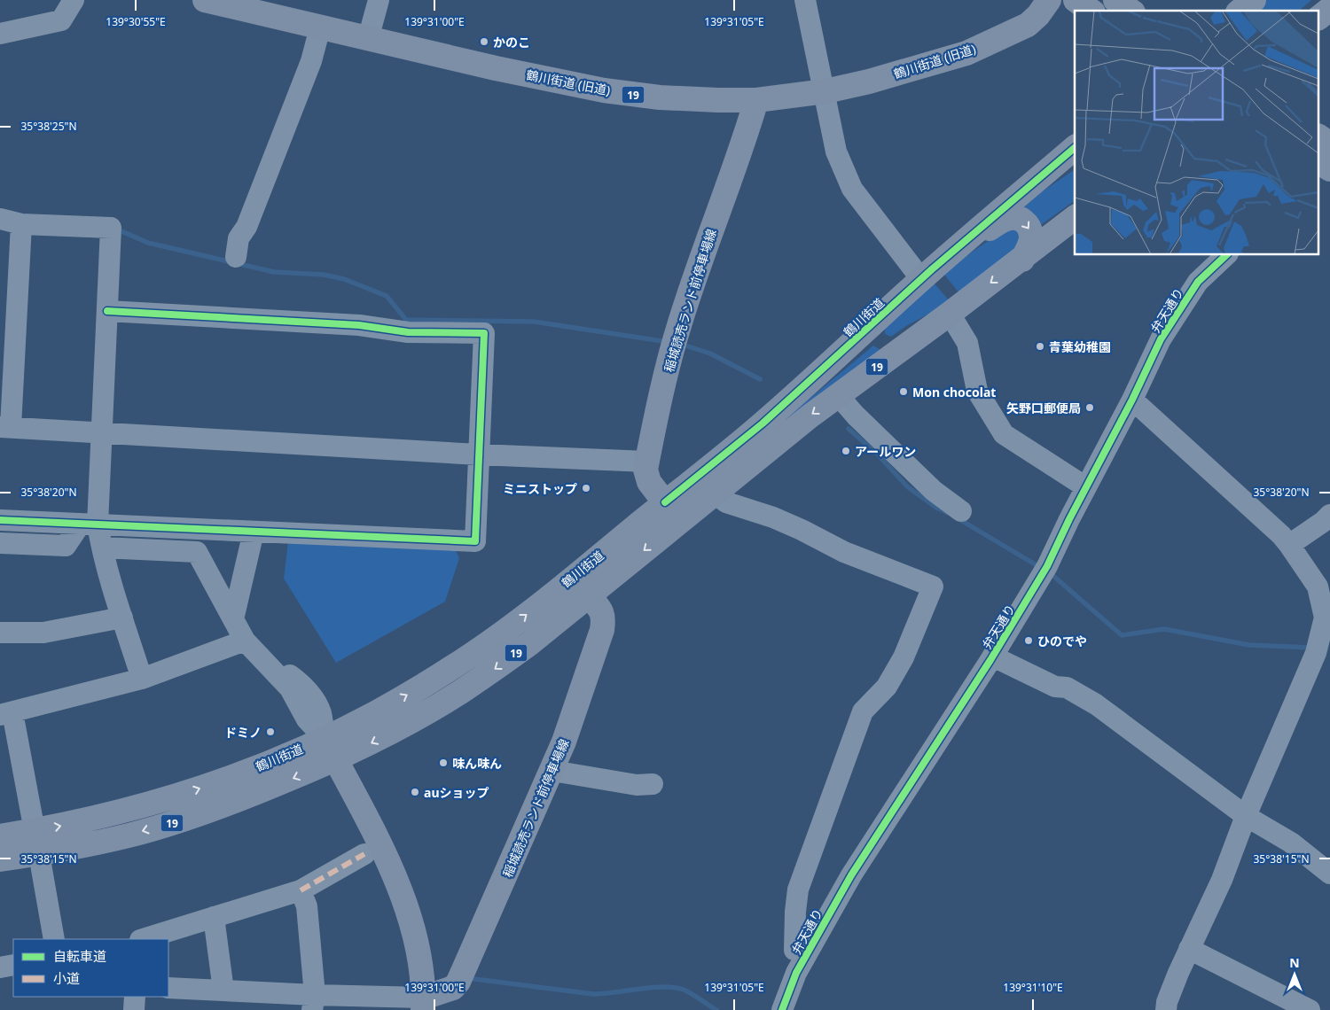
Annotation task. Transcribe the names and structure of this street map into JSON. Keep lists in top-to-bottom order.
{
  "streets": {
    "main road": [
      "鶴川街道 (旧道)",
      "19",
      "稲城読売ランド前停車場線",
      "鶴川街道"
    ],
    "street": ["弁天通り"]
  },
  "crossings": [
    ["鶴川街道 (旧道)", "稲城読売ランド前停車場線"],
    ["稲城読売ランド前停車場線", "鶴川街道"]
  ],
  "places": [
    "かのこ",
    "青葉幼稚園",
    "Mon chocolat",
    "矢野口郵便局",
    "アールワン",
    "ミニストップ",
    "ひのでや",
    "ドミノ",
    "味ん味ん",
    "auショップ"
  ],
  "legend": ["自転車道", "小道"],
  "north": "top",
  "coordinates": [
    "139°30'55\"E",
    "139°31'00\"E",
    "139°31'05\"E",
    "35°38'25\"N",
    "35°38'20\"N",
    "35°38'15\"N",
    "139°31'10\"E"
  ]
}
